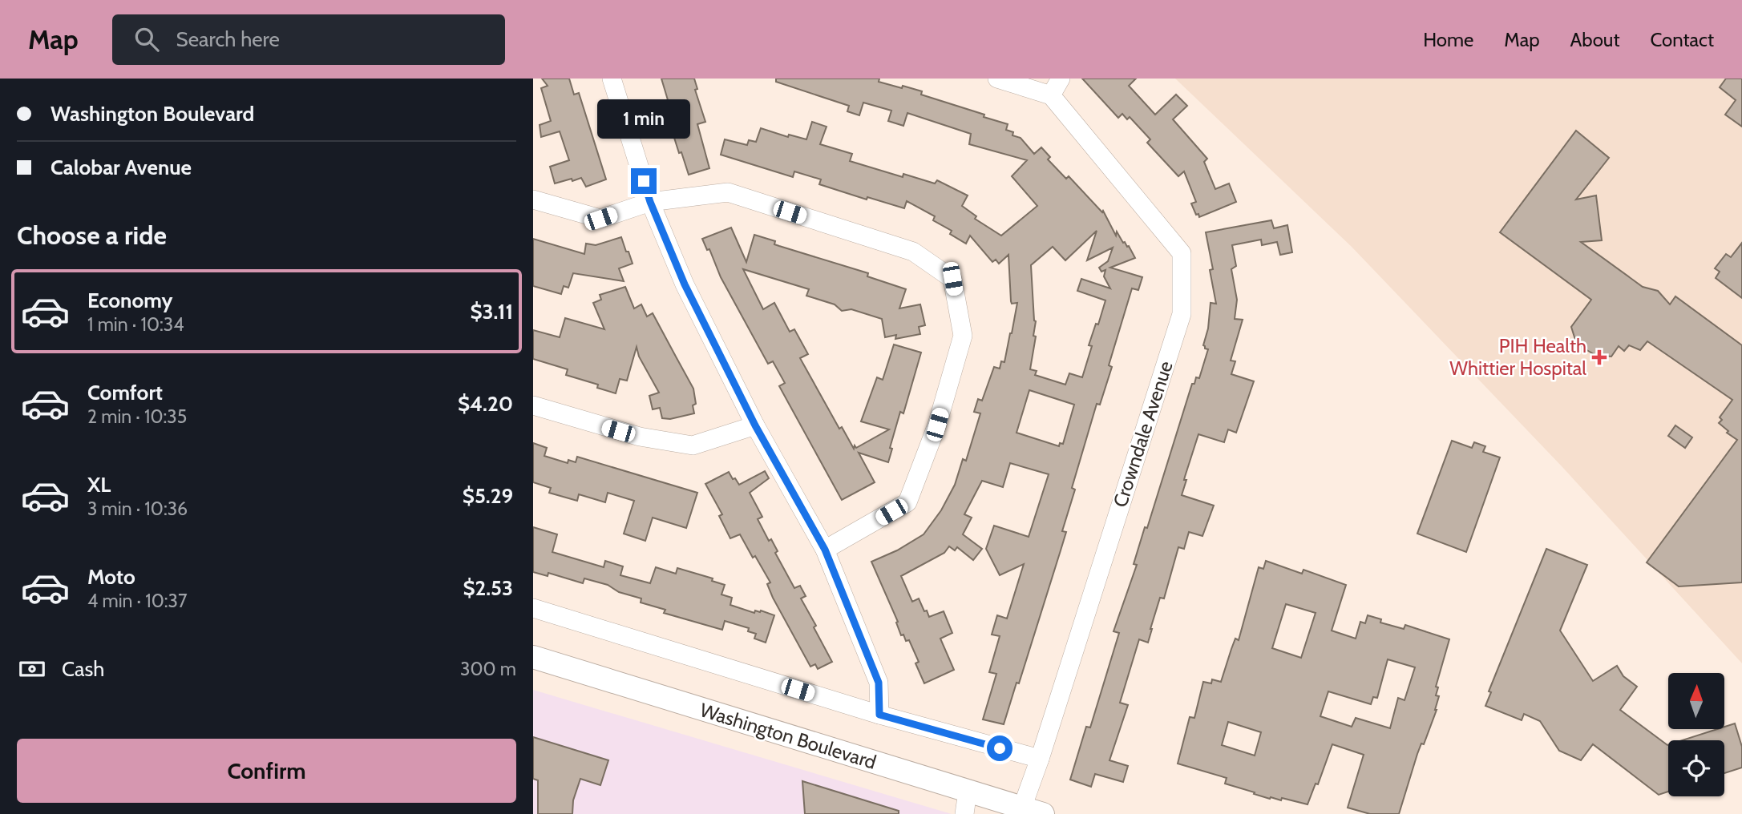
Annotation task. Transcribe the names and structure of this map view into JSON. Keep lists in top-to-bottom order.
{
  "streets": {
    "main road": ["Washington Boulevard"],
    "street": ["Crowndale Avenue"]
  },
  "crossings": [
    ["Crowndale Avenue", "Washington Boulevard"]
  ],
  "places": {
    "health": ["PIH Health Whittier Hospital"]
  },
  "north": "top",
  "page": {
    "header": "Map",
    "search": "Search here",
    "nav": [
      "Home",
      "Map",
      "About",
      "Contact"
    ],
    "banner": ["Washington Boulevard", "Calobar Avenue"],
    "bubble": "1 min",
    "heading": "Choose a ride",
    "list": [
      {
        "name": "Economy",
        "note": "1 min · 10:34",
        "value": "$3.11"
      },
      {
        "name": "Comfort",
        "note": "2 min · 10:35",
        "value": "$4.20"
      },
      {
        "name": "XL",
        "note": "3 min · 10:36",
        "value": "$5.29"
      },
      {
        "name": "Moto",
        "note": "4 min · 10:37",
        "value": "$2.53"
      }
    ],
    "pay": ["Cash", "300 m"],
    "buttons": "Confirm"
  }
}
